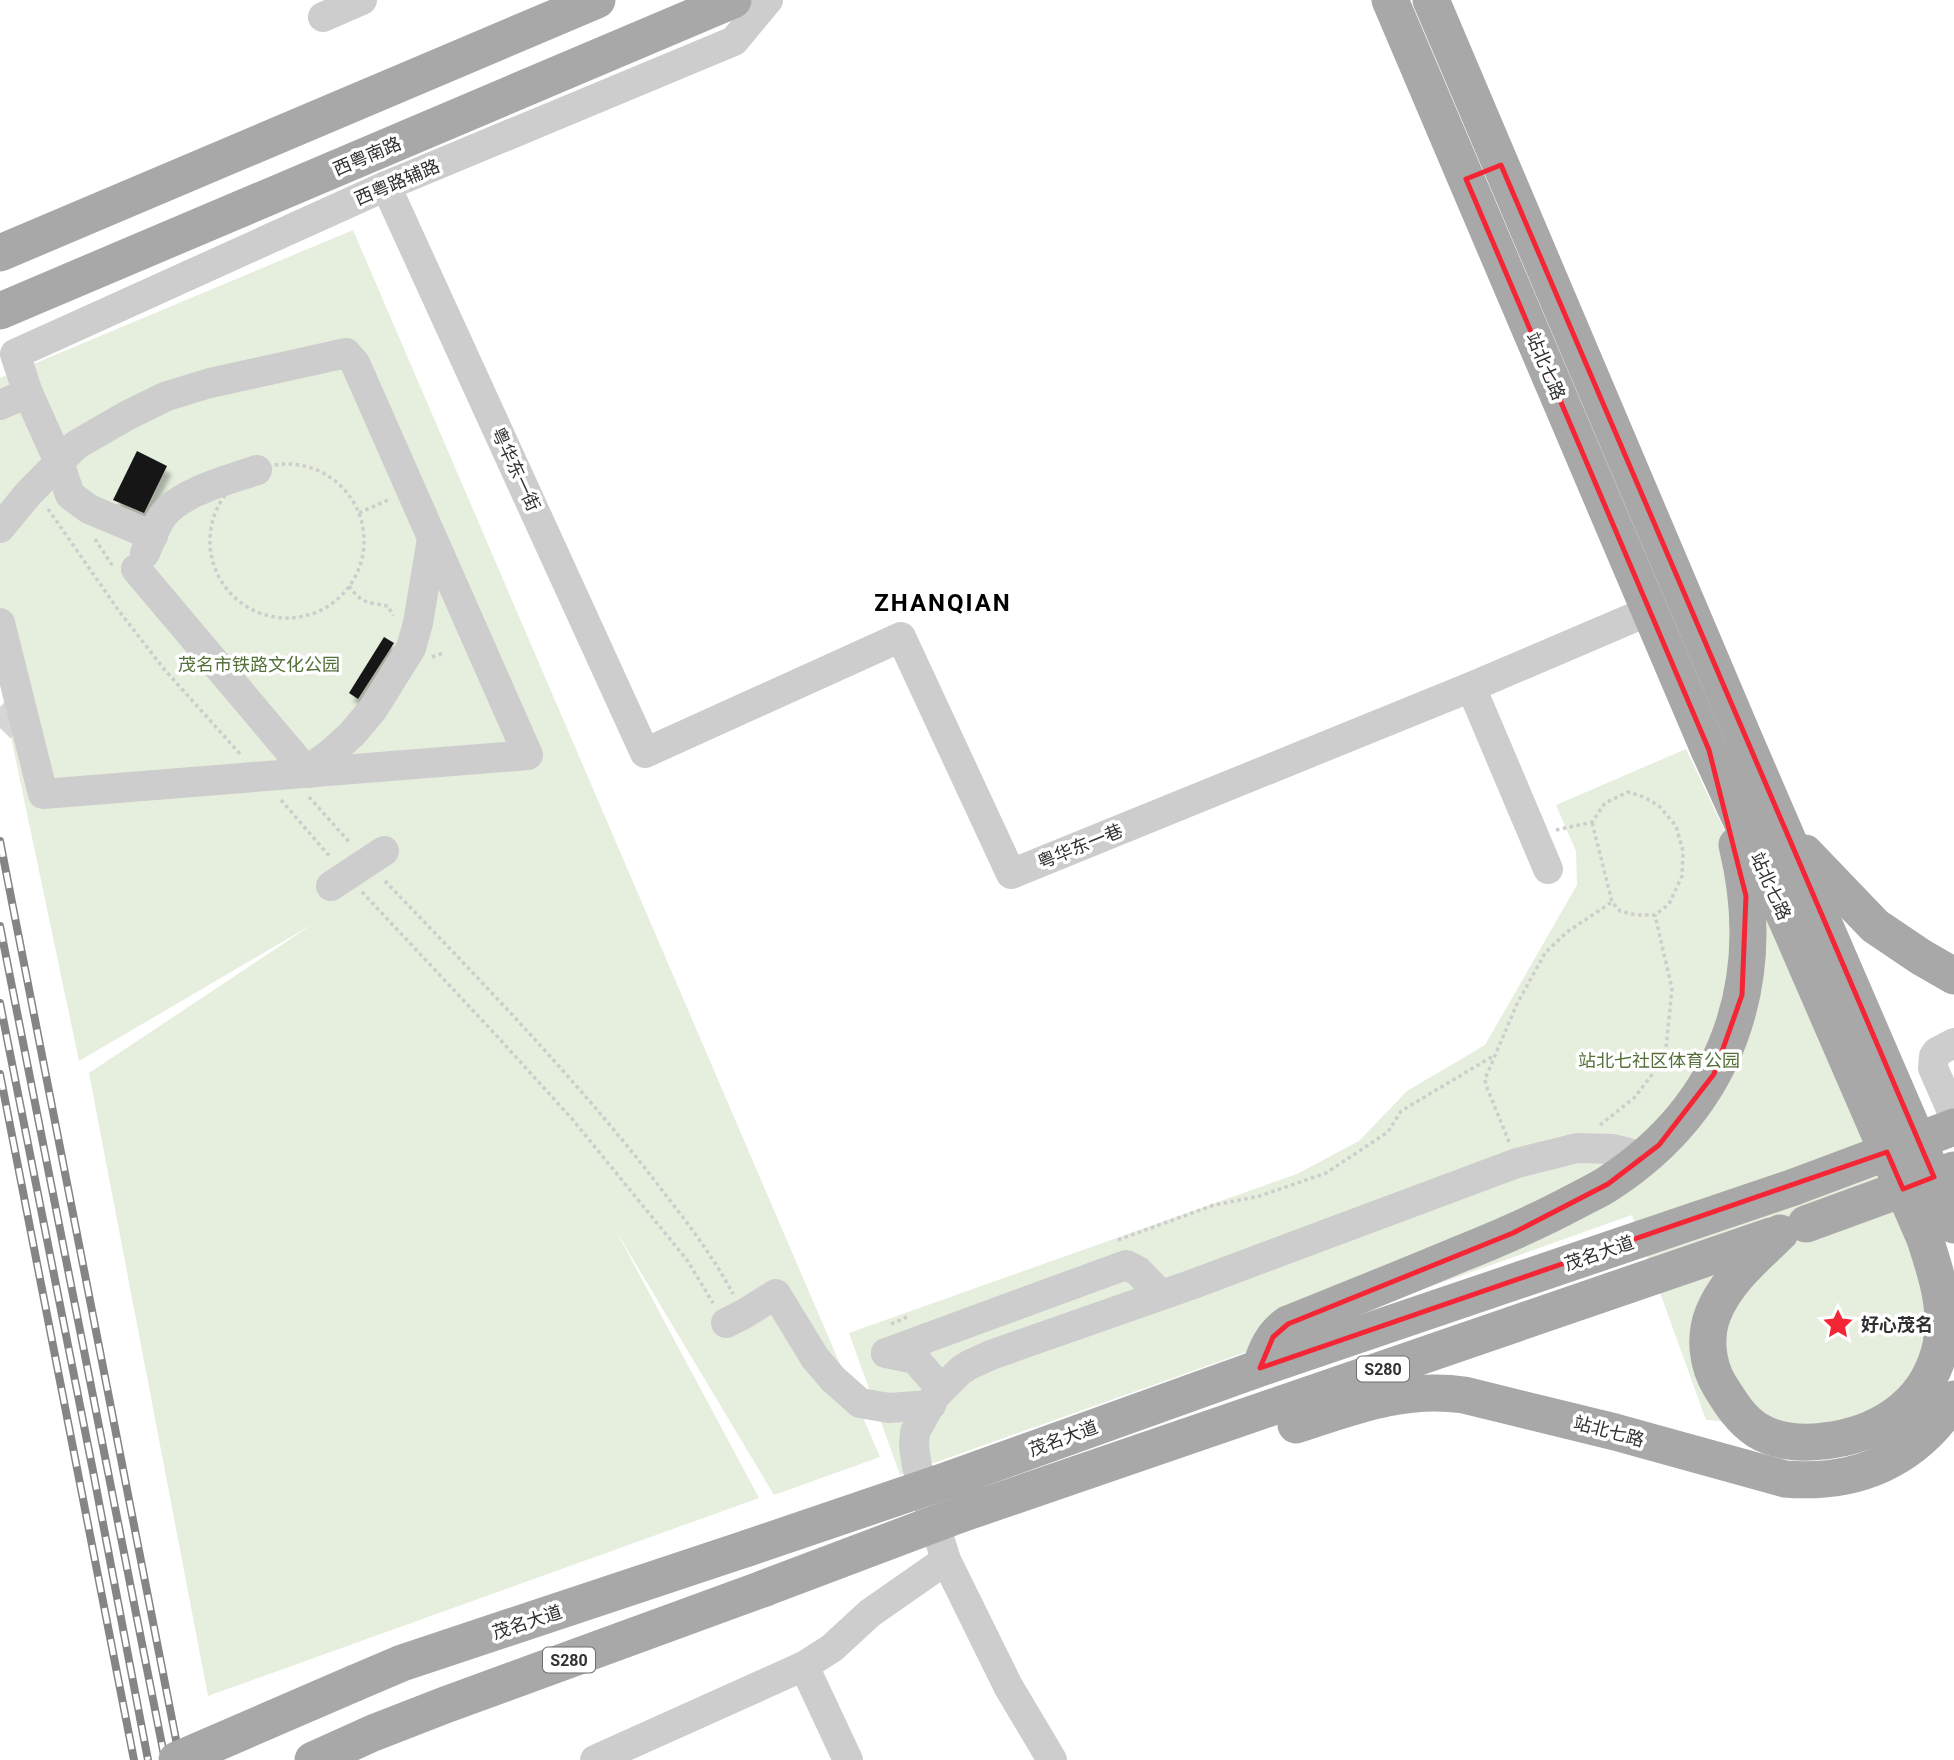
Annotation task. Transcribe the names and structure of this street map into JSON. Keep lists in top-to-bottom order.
{
  "streets": {
    "main road": [
      "西粤南路",
      "站北七路",
      "茂名大道",
      "S280"
    ],
    "street": ["西粤路辅路", "粤华东一街", "粤华东一巷"]
  },
  "crossings": [
    ["西粤路辅路", "粤华东一街"],
    ["站北七路", "粤华东一巷"],
    ["站北七路", "S280"],
    ["粤华东一街", "粤华东一巷"]
  ],
  "districts": ["ZHANQIAN"],
  "parks": ["茂名市铁路文化公园", "站北七社区体育公园"],
  "places": {
    "place": ["好心茂名"]
  }
}
